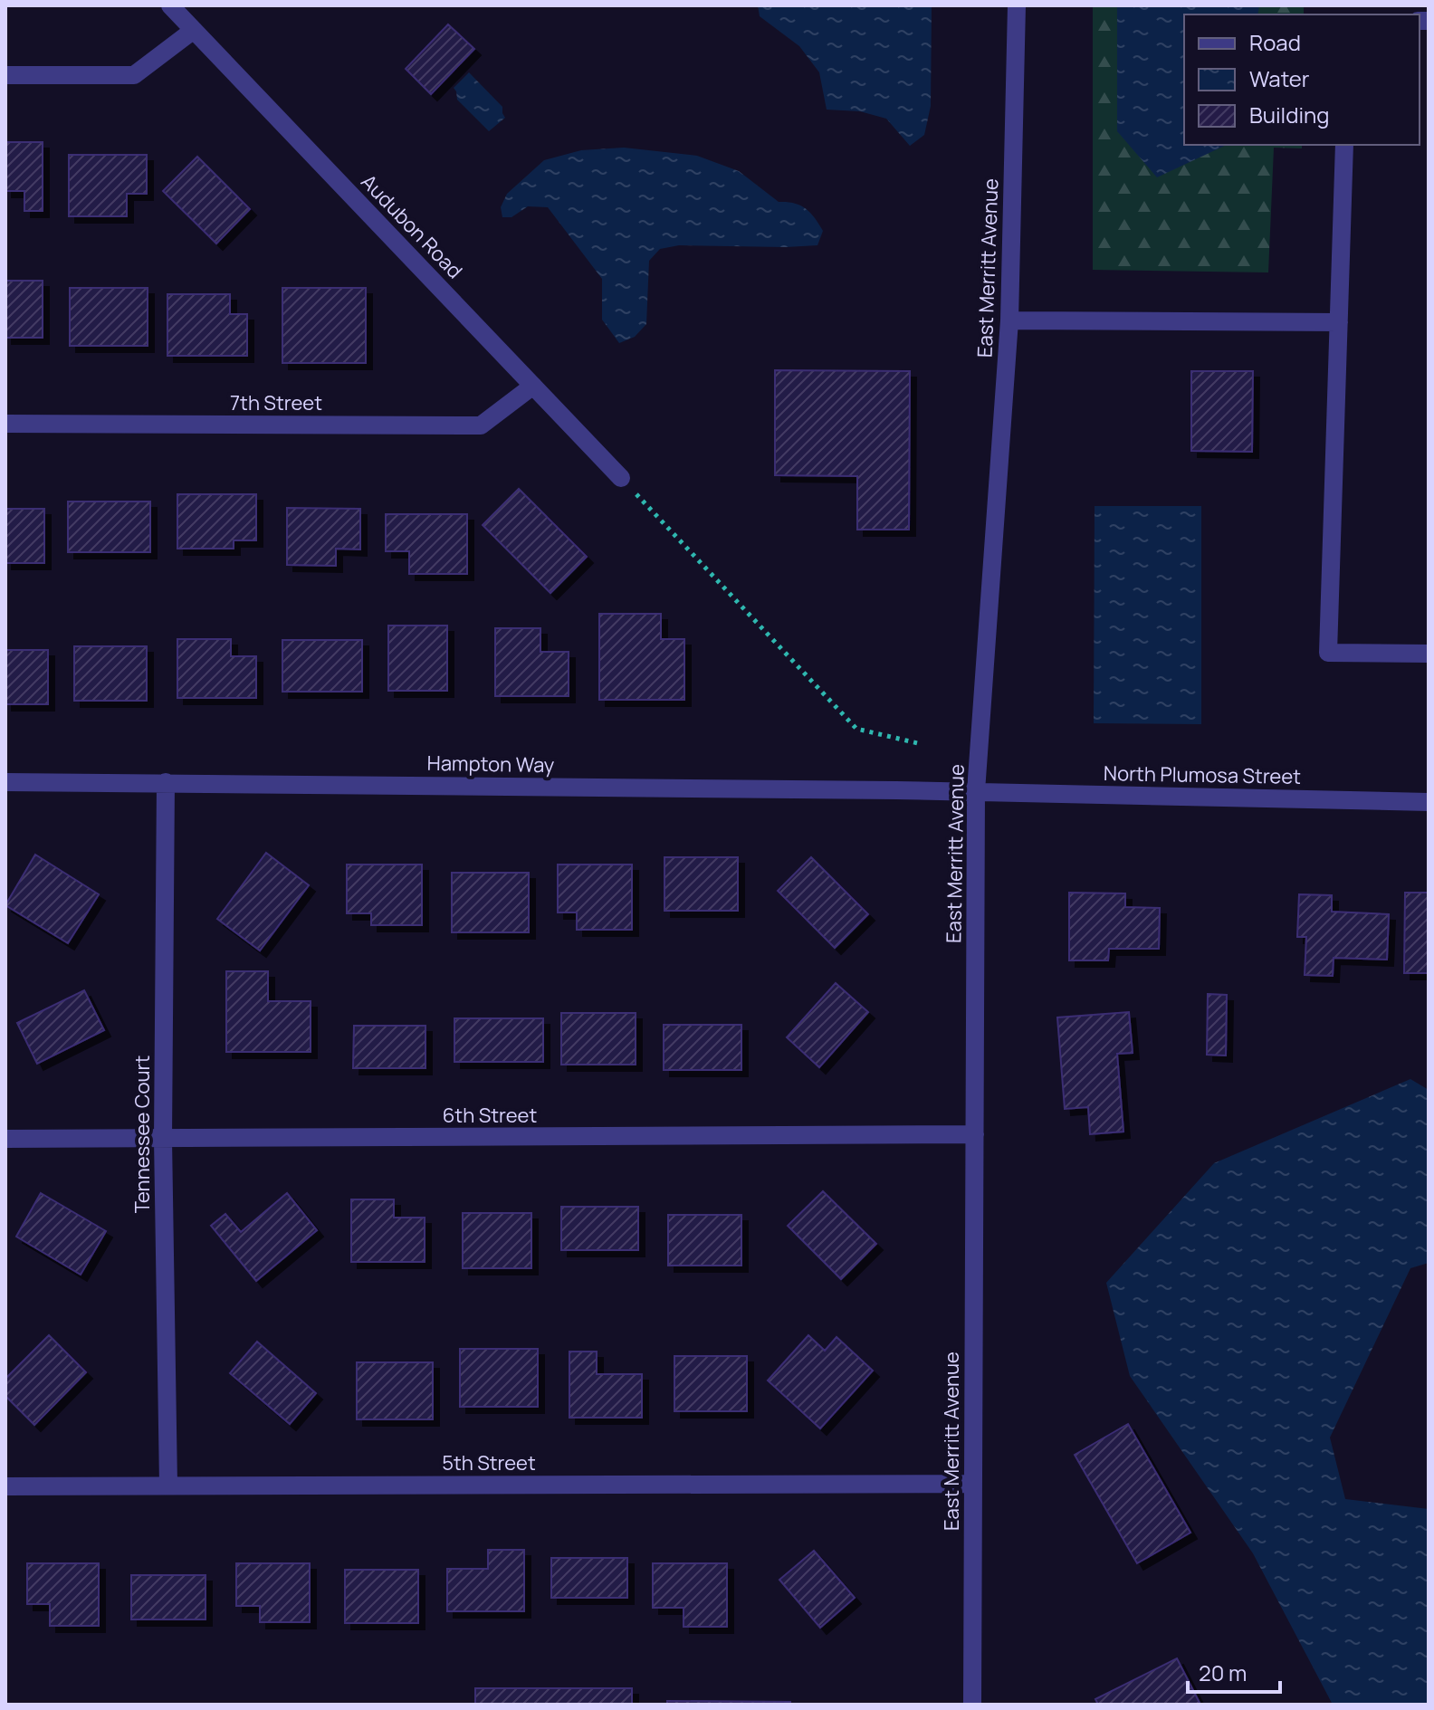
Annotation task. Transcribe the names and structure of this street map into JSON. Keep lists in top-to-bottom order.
{
  "streets": {
    "street": [
      "Audubon Road",
      "East Merritt Avenue",
      "7th Street",
      "Hampton Way",
      "North Plumosa Street",
      "6th Street",
      "Tennessee Court",
      "5th Street"
    ]
  },
  "crossings": [
    ["Audubon Road", "7th Street"],
    ["East Merritt Avenue", "Hampton Way"],
    ["East Merritt Avenue", "North Plumosa Street"],
    ["East Merritt Avenue", "6th Street"],
    ["East Merritt Avenue", "5th Street"],
    ["Hampton Way", "North Plumosa Street"],
    ["Hampton Way", "Tennessee Court"],
    ["6th Street", "Tennessee Court"],
    ["Tennessee Court", "5th Street"]
  ],
  "legend": ["Road", "Water", "Building"],
  "scale_bar": "20 m"
}
